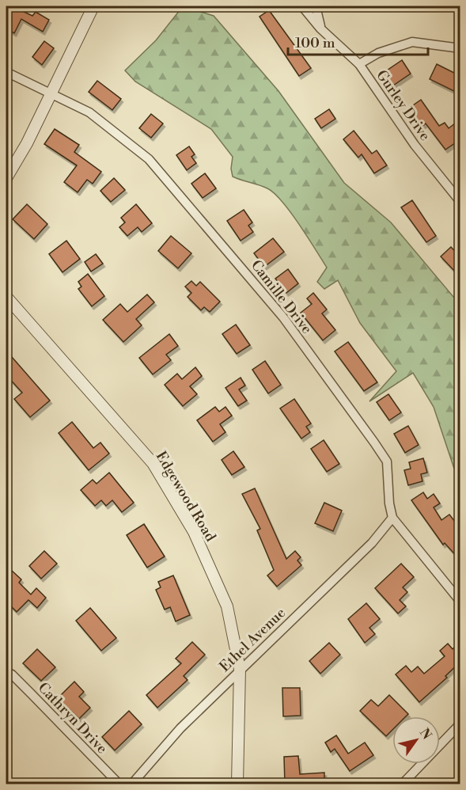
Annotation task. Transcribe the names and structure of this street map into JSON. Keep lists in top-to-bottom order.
{
  "streets": {
    "street": [
      "Gurley Drive",
      "Camille Drive",
      "Edgewood Road",
      "Ethel Avenue",
      "Cathryn Drive"
    ]
  },
  "crossings": [
    ["Camille Drive", "Ethel Avenue"],
    ["Edgewood Road", "Ethel Avenue"]
  ],
  "scale_bar": "100 m",
  "north": "top right"
}
